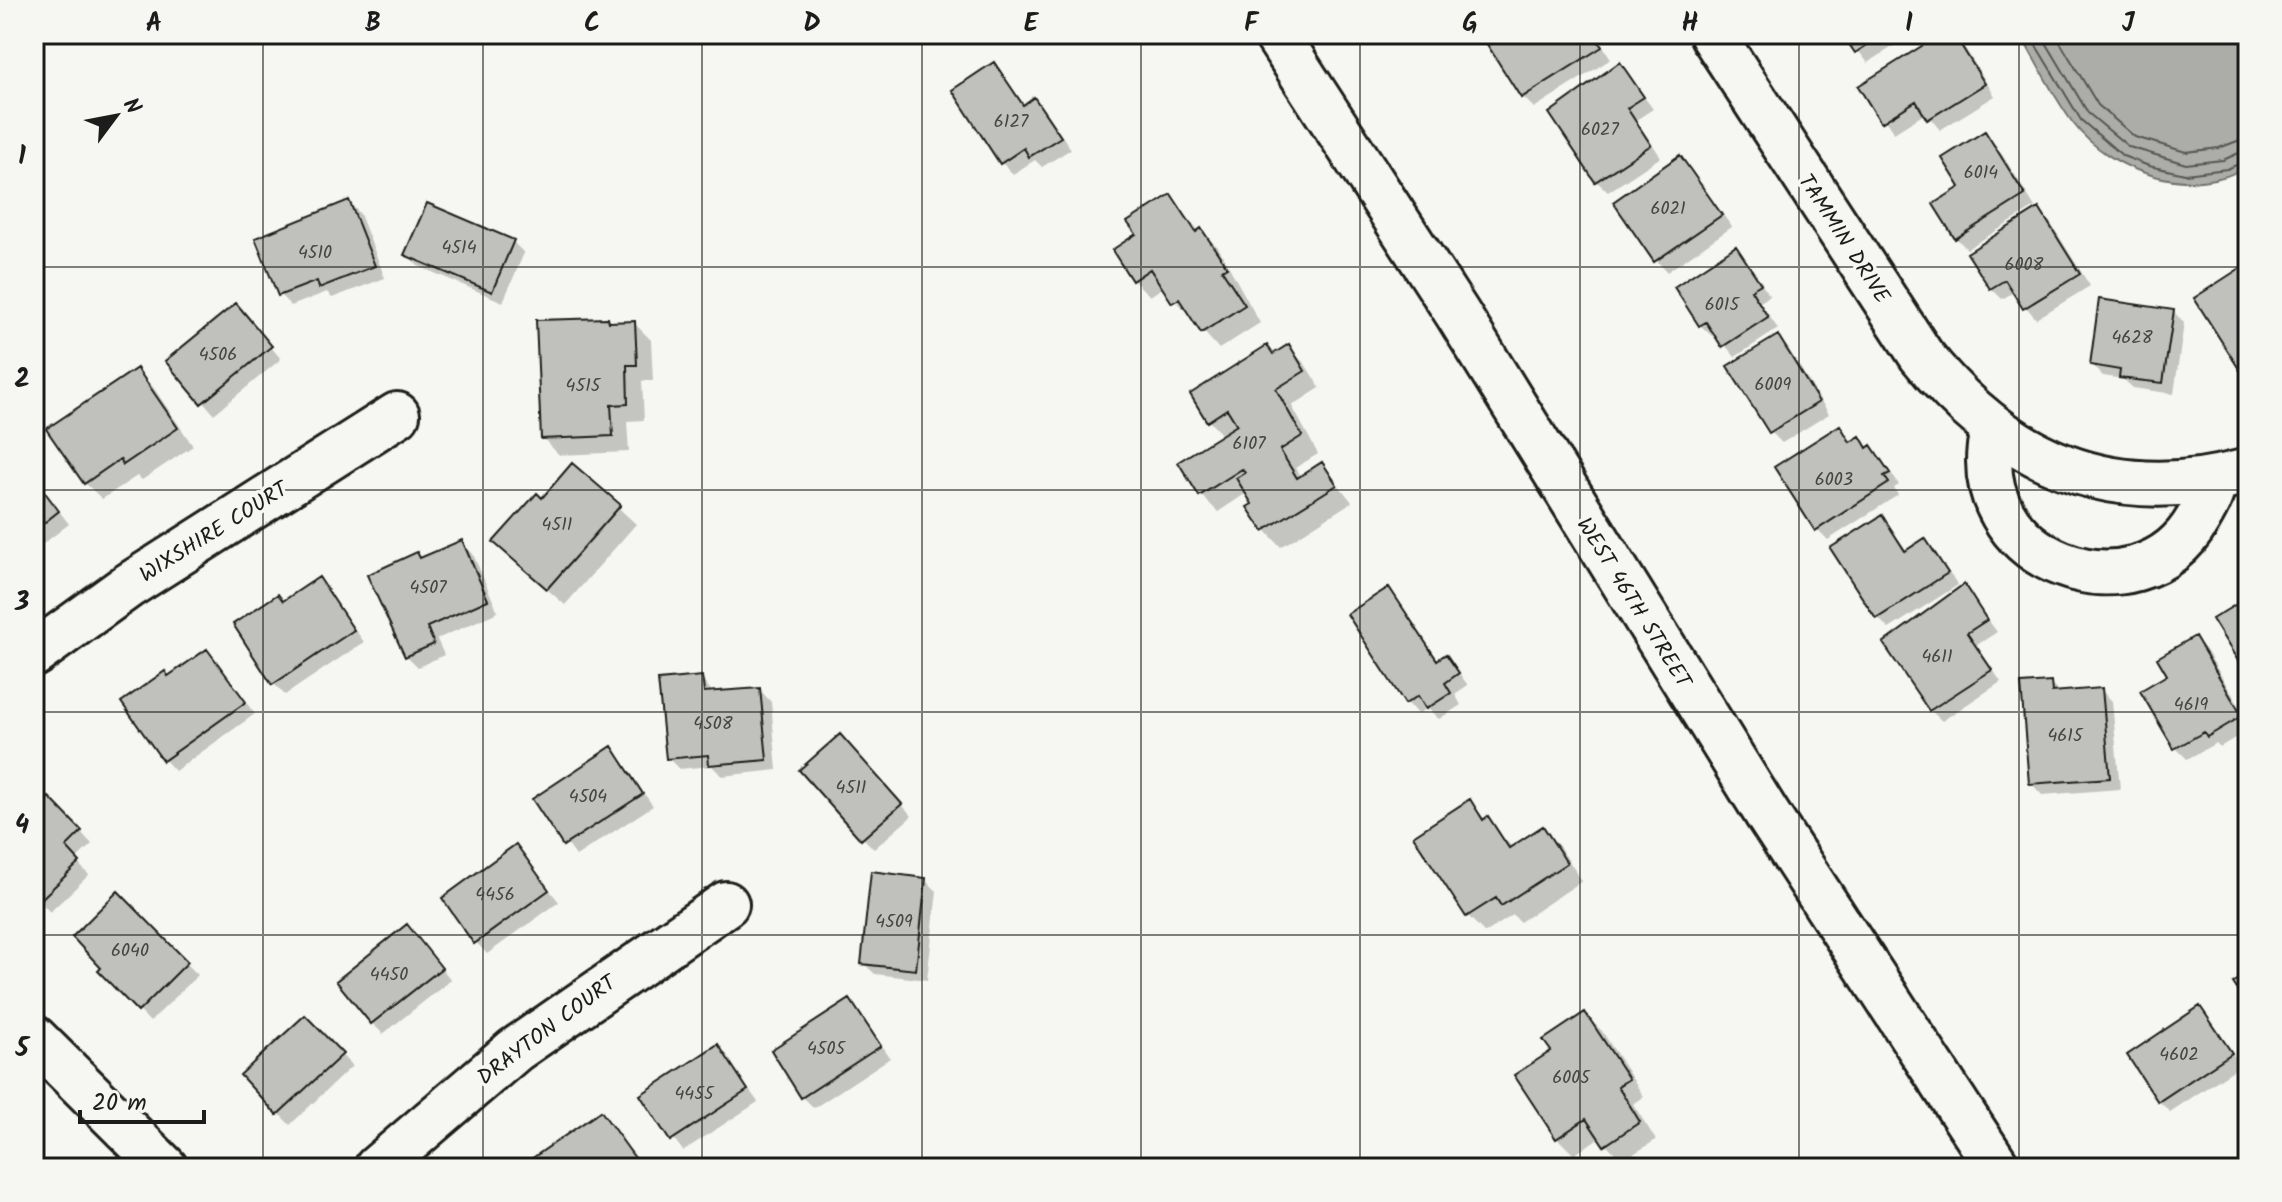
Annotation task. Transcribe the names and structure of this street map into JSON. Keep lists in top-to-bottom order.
{
  "streets": {
    "street": [
      "TAMMIN DRIVE",
      "WIXSHIRE COURT",
      "WEST 46TH STREET",
      "DRAYTON COURT"
    ]
  },
  "house_numbers": [
    "6127",
    "6027",
    "6014",
    "6021",
    "4514",
    "4510",
    "6008",
    "6015",
    "4628",
    "4506",
    "6009",
    "4515",
    "6107",
    "6003",
    "4511",
    "4507",
    "4611",
    "4619",
    "4508",
    "4615",
    "4511",
    "4504",
    "4456",
    "4509",
    "6040",
    "4450",
    "4505",
    "4602",
    "6005",
    "4455"
  ],
  "scale_bar": "20 m",
  "north": "top right",
  "grid": {
    "columns": [
      "A",
      "B",
      "C",
      "D",
      "E",
      "F",
      "G",
      "H",
      "I",
      "J"
    ],
    "rows": [
      "1",
      "2",
      "3",
      "4",
      "5"
    ]
  }
}
